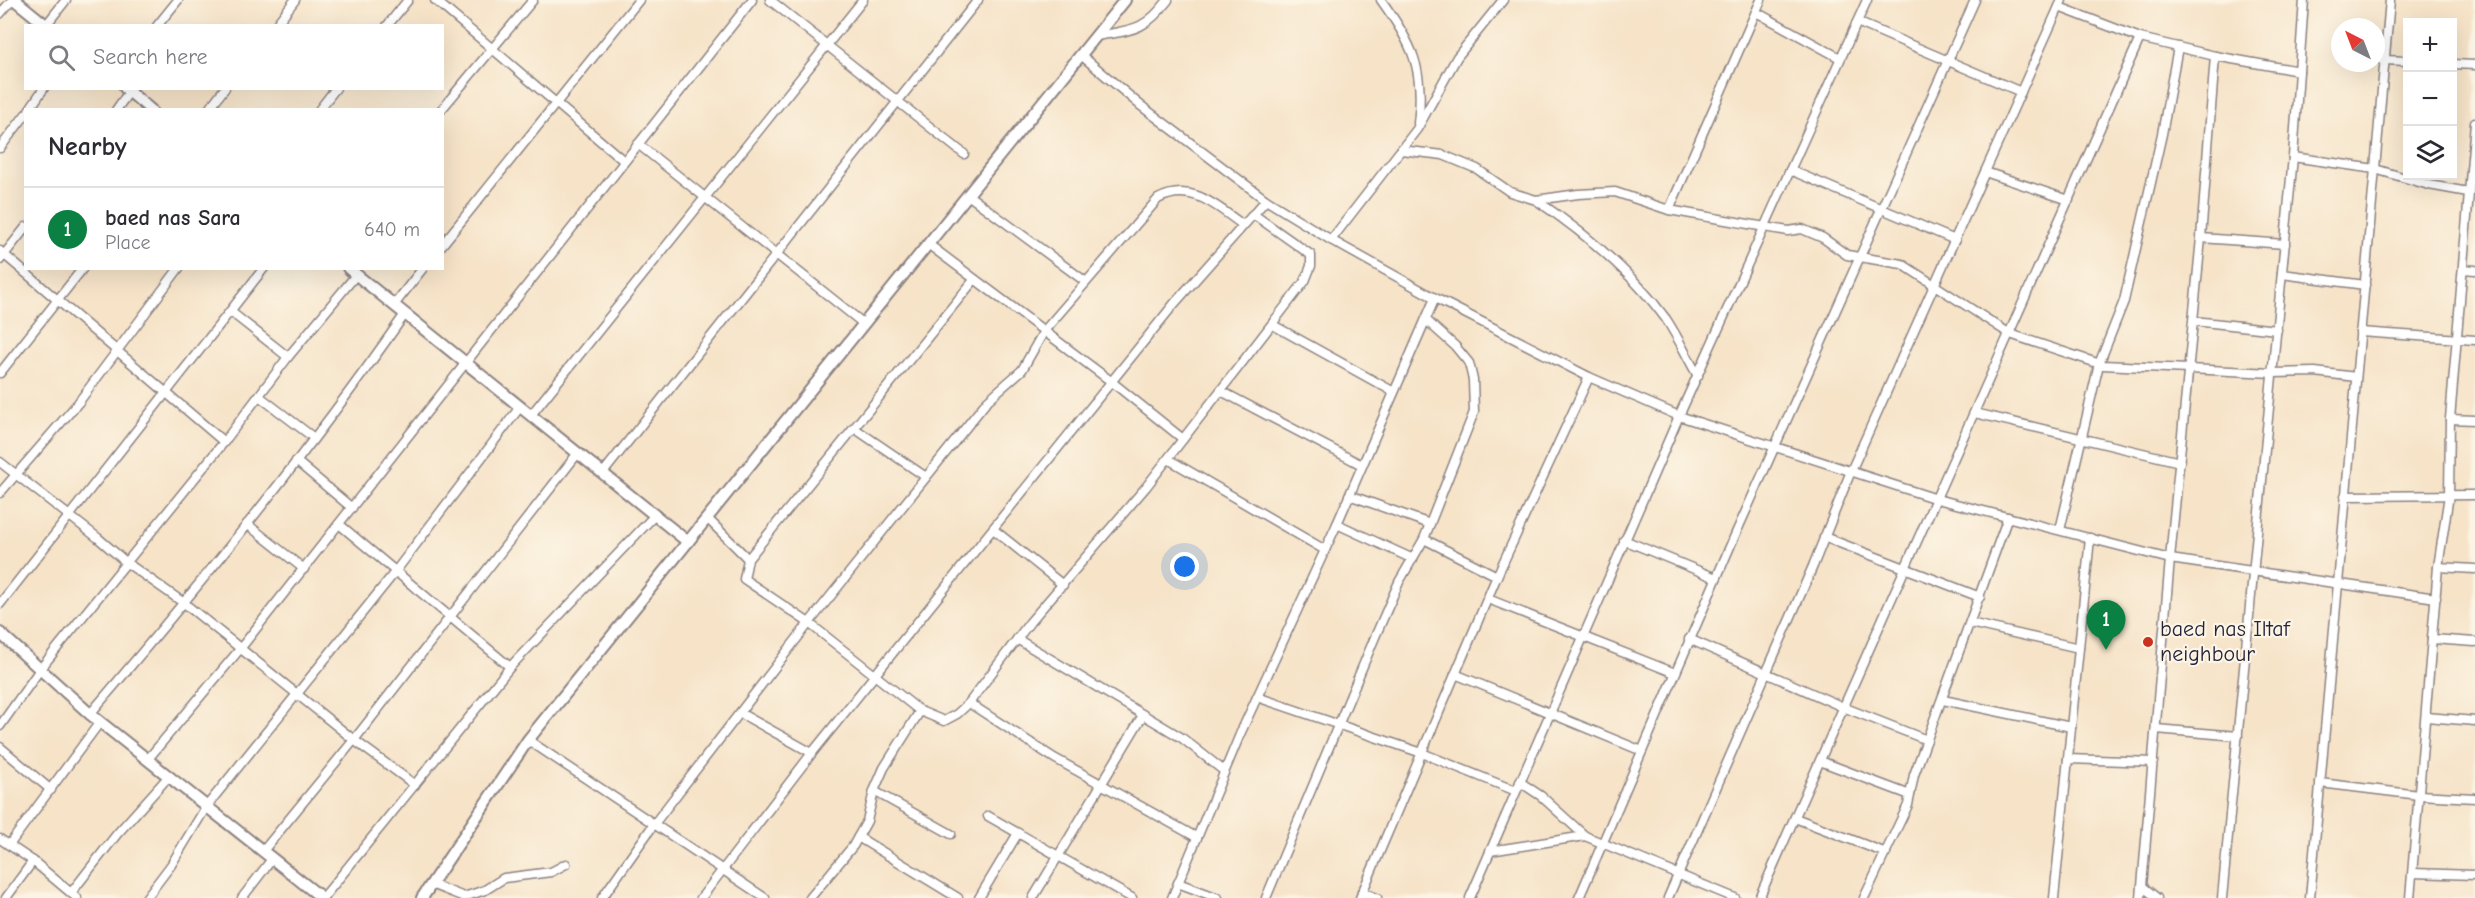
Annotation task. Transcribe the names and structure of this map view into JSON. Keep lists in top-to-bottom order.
{
  "places": ["baed nas Iltaf neighbour"],
  "north": "top left",
  "page": {
    "map_buttons": ["+", "−"],
    "search": "Search here",
    "heading": "Nearby",
    "list": [
      {
        "mark": "1",
        "name": "baed nas Sara",
        "note": "Place",
        "value": "640 m"
      }
    ],
    "pins": "1"
  }
}
